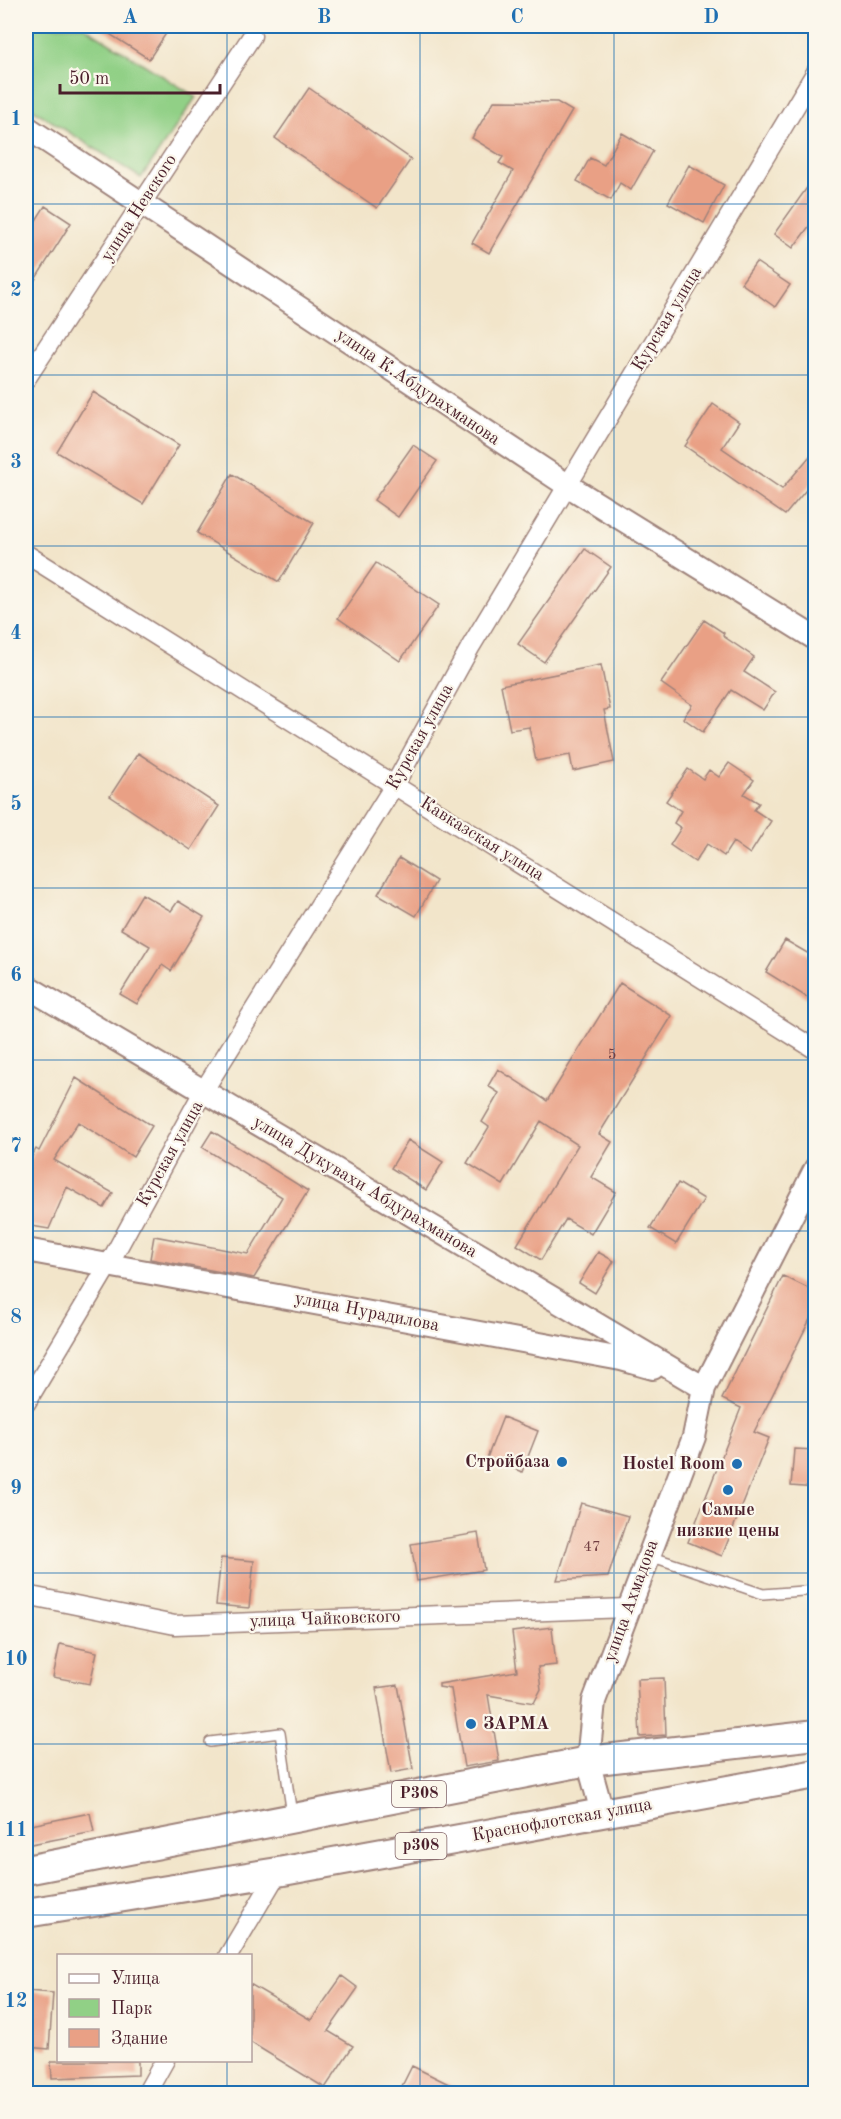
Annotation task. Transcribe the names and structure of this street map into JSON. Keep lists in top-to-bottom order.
{
  "streets": {
    "main road": ["P308", "Краснофлотская улица", "p308"],
    "street": [
      "улица Невского",
      "Курская улица",
      "улица К.Абдурахманова",
      "Кавказская улица",
      "улица Дукувахи Абдурахманова",
      "улица Нурадилова",
      "улица Ахмадова",
      "улица Чайковского"
    ]
  },
  "crossings": [
    ["улица Невского", "улица К.Абдурахманова"],
    ["Курская улица", "улица К.Абдурахманова"],
    ["Курская улица", "Кавказская улица"],
    ["Курская улица", "улица Дукувахи Абдурахманова"],
    ["Курская улица", "улица Нурадилова"],
    ["улица Дукувахи Абдурахманова", "улица Нурадилова"],
    ["улица Дукувахи Абдурахманова", "улица Ахмадова"],
    ["улица Нурадилова", "улица Ахмадова"],
    ["улица Ахмадова", "улица Чайковского"],
    ["улица Ахмадова", "P308"],
    ["улица Ахмадова", "Краснофлотская улица"]
  ],
  "places": [
    "Стройбаза",
    "Hostel Room",
    "Самые низкие цены",
    "ЗАРМА"
  ],
  "house_numbers": ["5", "47"],
  "legend": ["Улица", "Парк", "Здание"],
  "scale_bar": "50 m",
  "grid": {
    "columns": [
      "A",
      "B",
      "C",
      "D"
    ],
    "rows": [
      "1",
      "2",
      "3",
      "4",
      "5",
      "6",
      "7",
      "8",
      "9",
      "10",
      "11",
      "12"
    ]
  }
}
